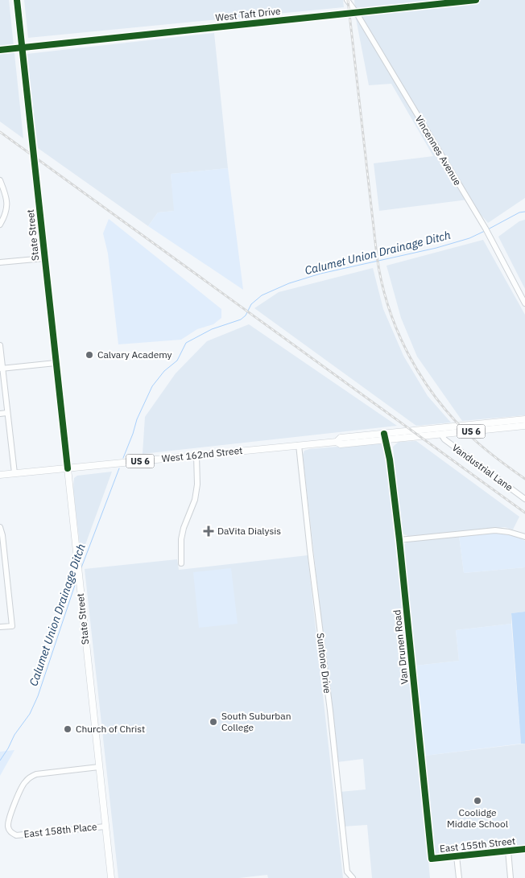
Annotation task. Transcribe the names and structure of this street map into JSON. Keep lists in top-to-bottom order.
{
  "streets": {
    "main road": ["State Street", "US 6", "West 162nd Street"],
    "street": [
      "West Taft Drive",
      "Vincennes Avenue",
      "Vandustrial Lane",
      "Van Drunen Road",
      "Suntone Drive",
      "East 158th Place",
      "East 155th Street"
    ]
  },
  "crossings": [
    ["West Taft Drive", "Vincennes Avenue"],
    ["West Taft Drive", "State Street"],
    ["State Street", "US 6"],
    ["State Street", "West 162nd Street"],
    ["State Street", "East 158th Place"],
    ["US 6", "West 162nd Street"],
    ["West 162nd Street", "Vandustrial Lane"],
    ["West 162nd Street", "Van Drunen Road"],
    ["West 162nd Street", "Suntone Drive"],
    ["Van Drunen Road", "East 155th Street"]
  ],
  "water": ["Calumet Union Drainage Ditch"],
  "places": {
    "other": [
      "Calvary Academy",
      "South Suburban College",
      "Church of Christ",
      "Coolidge Middle School"
    ],
    "health": ["DaVita Dialysis"]
  }
}
